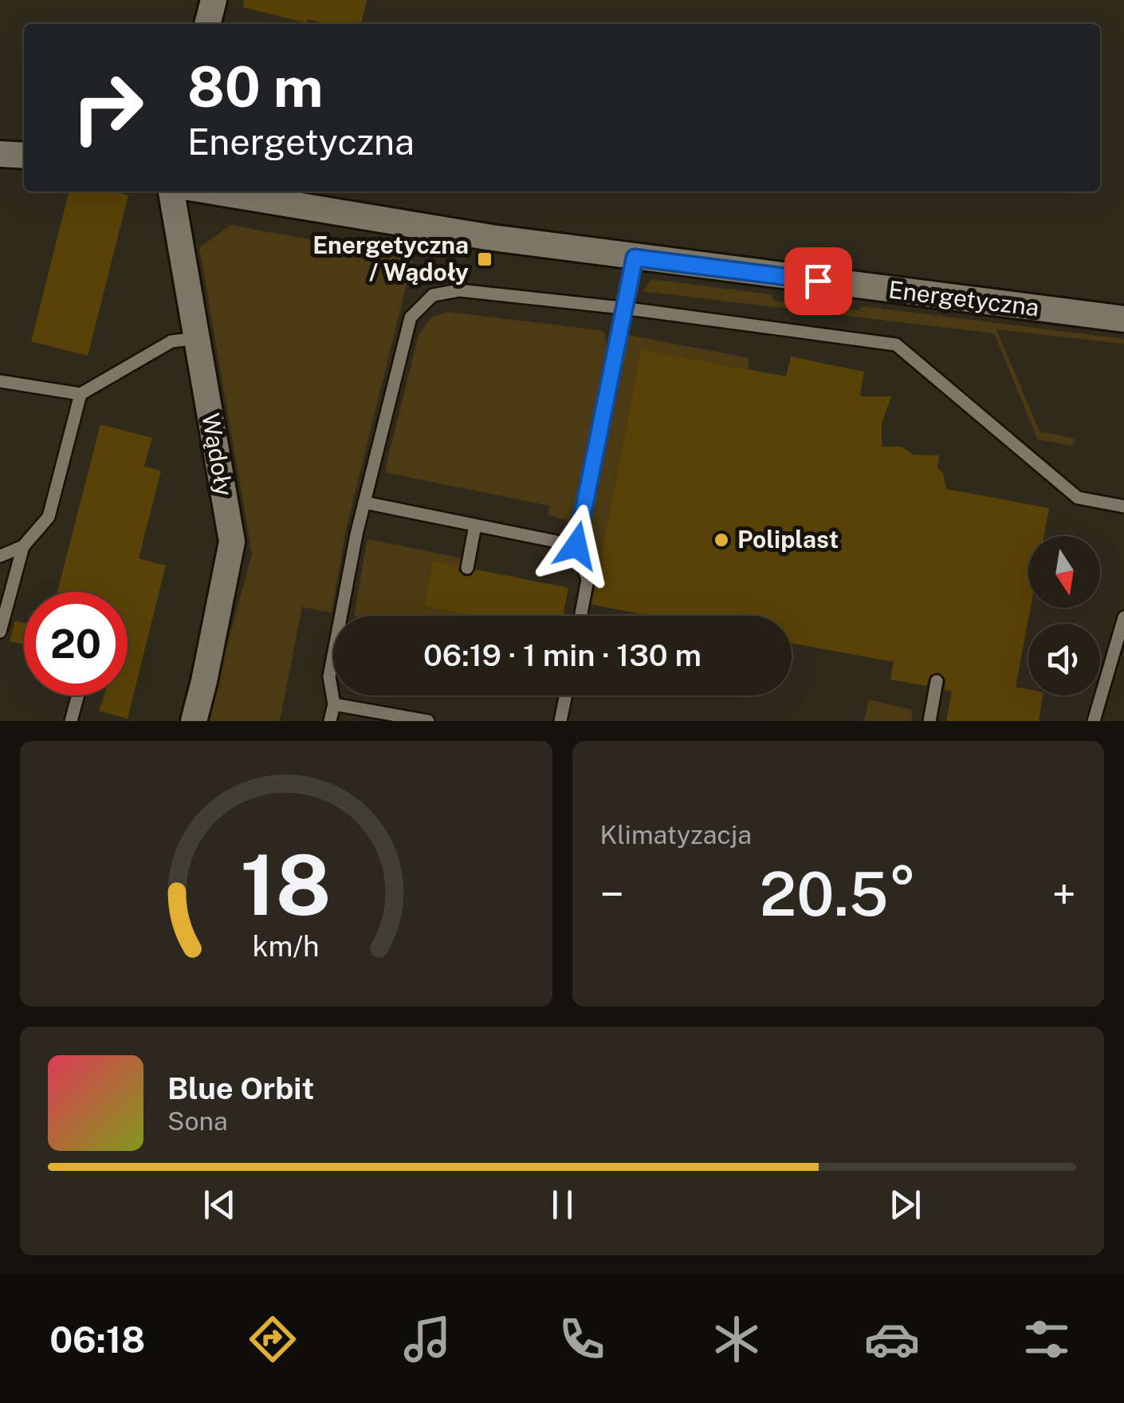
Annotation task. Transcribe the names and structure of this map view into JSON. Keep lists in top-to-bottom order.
{
  "streets": {
    "street": ["Energetyczna", "Wądoły"]
  },
  "places": {
    "transit": ["Energetyczna / Wądoły"],
    "other": ["Poliplast"]
  },
  "north": "bottom",
  "page": {
    "turn": ["80 m", "Energetyczna"],
    "limit": "20",
    "trip": "06:19 · 1 min · 130 m",
    "tile": "Klimatyzacja",
    "heat": ["−", "20.5°", "+"],
    "song": ["Blue Orbit", "Sona"],
    "tabs": "06:18",
    "gauge": ["18", "km/h"]
  }
}
